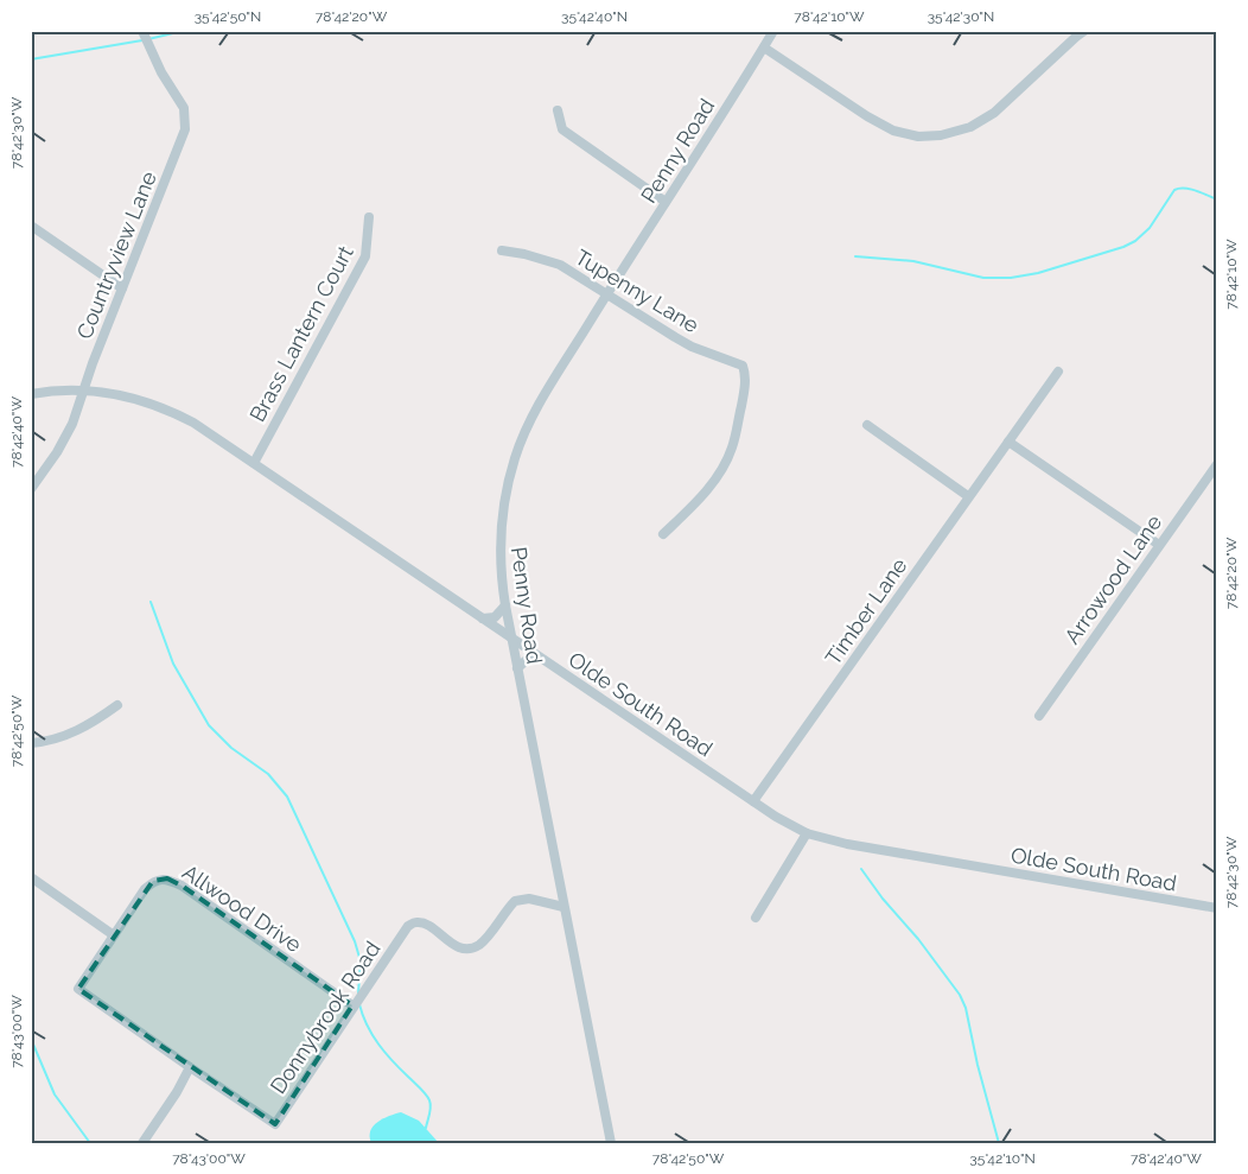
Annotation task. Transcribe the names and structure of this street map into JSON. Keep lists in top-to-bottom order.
{
  "streets": {
    "street": [
      "Penny Road",
      "Countryview Lane",
      "Tupenny Lane",
      "Brass Lantern Court",
      "Arrowood Lane",
      "Timber Lane",
      "Olde South Road",
      "Allwood Drive",
      "Donnybrook Road"
    ]
  },
  "crossings": [
    ["Penny Road", "Tupenny Lane"],
    ["Penny Road", "Olde South Road"],
    ["Penny Road", "Donnybrook Road"],
    ["Countryview Lane", "Olde South Road"],
    ["Brass Lantern Court", "Olde South Road"],
    ["Timber Lane", "Olde South Road"],
    ["Allwood Drive", "Donnybrook Road"]
  ],
  "coordinates": [
    "35°42'50\"N",
    "78°42'20\"W",
    "35°42'40\"N",
    "78°42'10\"W",
    "35°42'30\"N",
    "78°42'30\"W",
    "78°42'40\"W",
    "78°42'50\"W",
    "78°43'00\"W",
    "35°42'10\"N"
  ]
}
